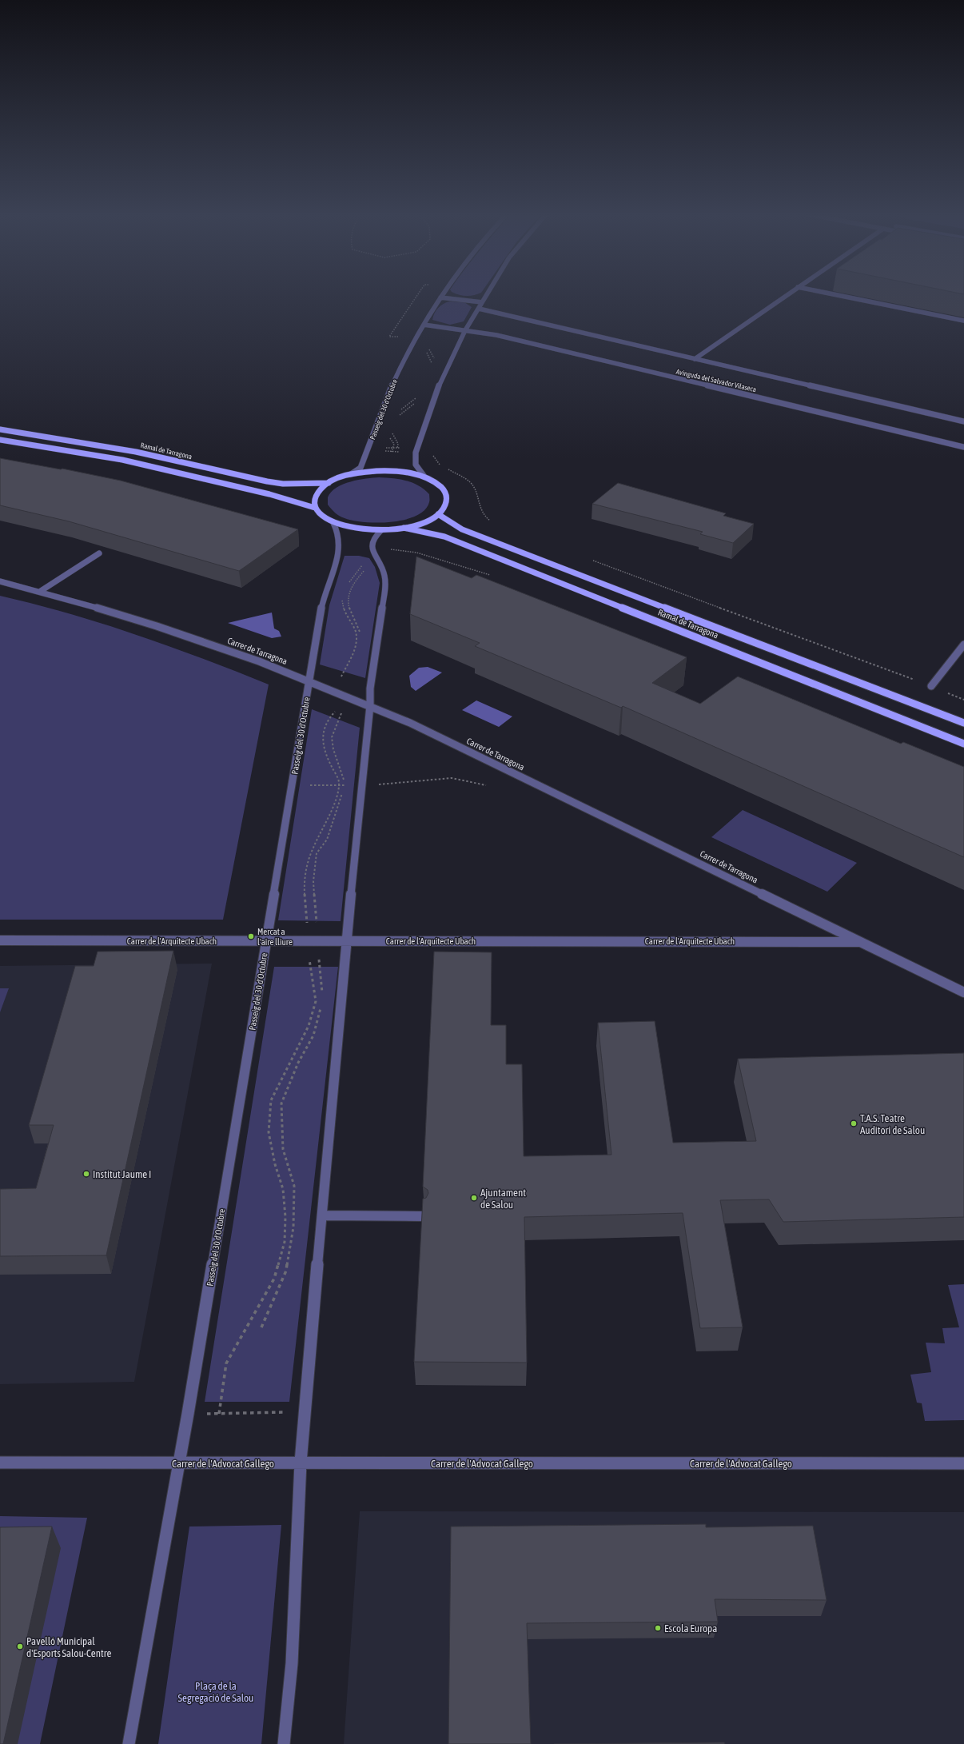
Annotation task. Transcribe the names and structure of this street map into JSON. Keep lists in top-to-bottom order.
{
  "streets": {
    "main road": ["Ramal de Tarragona"],
    "street": [
      "Avinguda del Salvador Vilaseca",
      "Passeig del 30 d'Octubre",
      "Carrer de Tarragona",
      "Carrer de l'Arquitecte Ubach",
      "Carrer de l'Advocat Gallego"
    ]
  },
  "crossings": [
    ["Passeig del 30 d'Octubre", "Carrer de Tarragona"],
    ["Passeig del 30 d'Octubre", "Carrer de l'Arquitecte Ubach"],
    ["Passeig del 30 d'Octubre", "Carrer de l'Advocat Gallego"],
    ["Carrer de Tarragona", "Carrer de l'Arquitecte Ubach"]
  ],
  "parks": ["Plaça de la Segregació de Salou"],
  "places": [
    "Mercat a l'aire lliure",
    "T.A.S. Teatre Auditori de Salou",
    "Institut Jaume I",
    "Ajuntament de Salou",
    "Escola Europa",
    "Pavelló Municipal d'Esports Salou-Centre"
  ]
}
